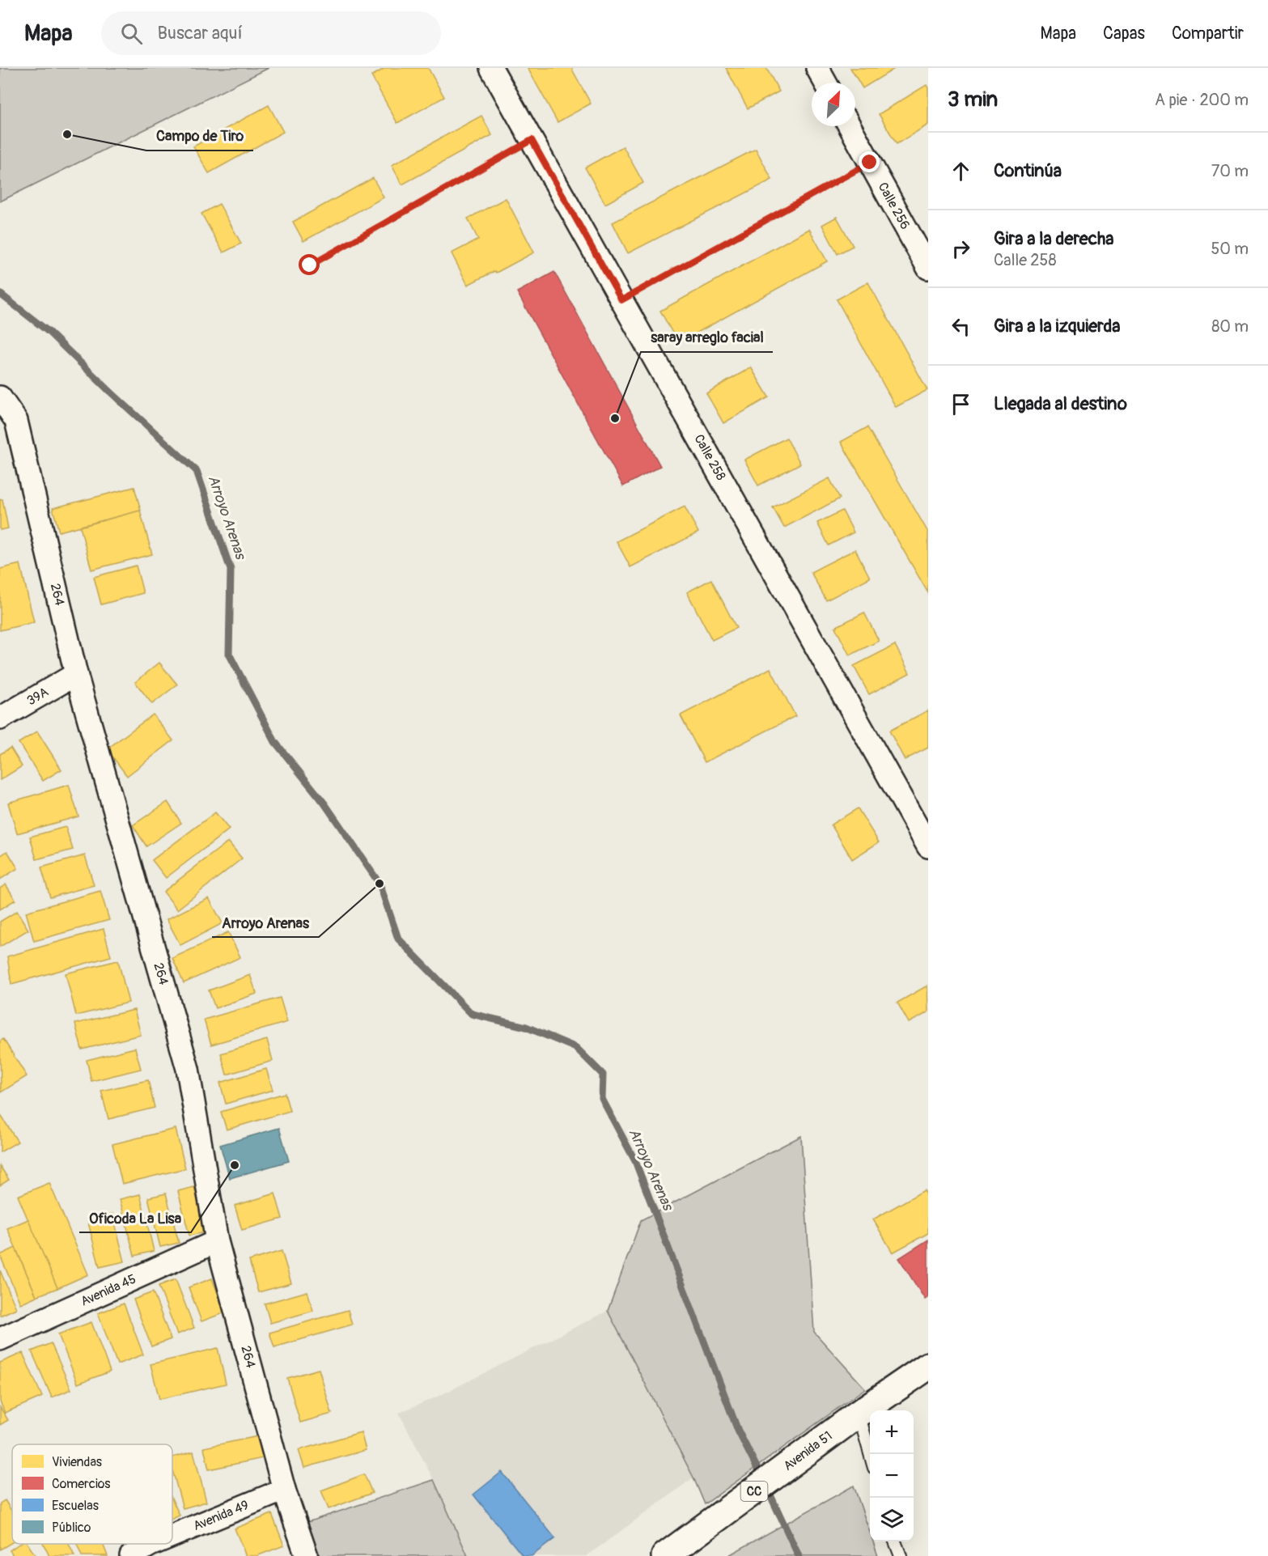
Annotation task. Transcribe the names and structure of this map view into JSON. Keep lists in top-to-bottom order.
{
  "streets": {
    "main road": ["Avenida 51", "CC"],
    "street": [
      "Calle 256",
      "Calle 258",
      "264",
      "39A",
      "Avenida 45",
      "Avenida 49"
    ]
  },
  "crossings": [
    ["264", "39A"],
    ["264", "Avenida 45"],
    ["264", "Avenida 49"]
  ],
  "water": ["Arroyo Arenas"],
  "places": [
    "Campo de Tiro",
    "saray arreglo facial",
    "Arroyo Arenas",
    "Oficoda La Lisa"
  ],
  "legend": [
    "Viviendas",
    "Comercios",
    "Escuelas",
    "Público"
  ],
  "north": "top right",
  "page": {
    "header": "Mapa",
    "search": "Buscar aquí",
    "nav": ["Mapa", "Capas", "Compartir"],
    "heading": ["3 min", "A pie · 200 m"],
    "list": [
      ["Continúa", "70 m"],
      ["Gira a la derecha", "Calle 258", "50 m"],
      ["Gira a la izquierda", "80 m"],
      "Llegada al destino"
    ],
    "map_buttons": ["+", "−"]
  }
}
